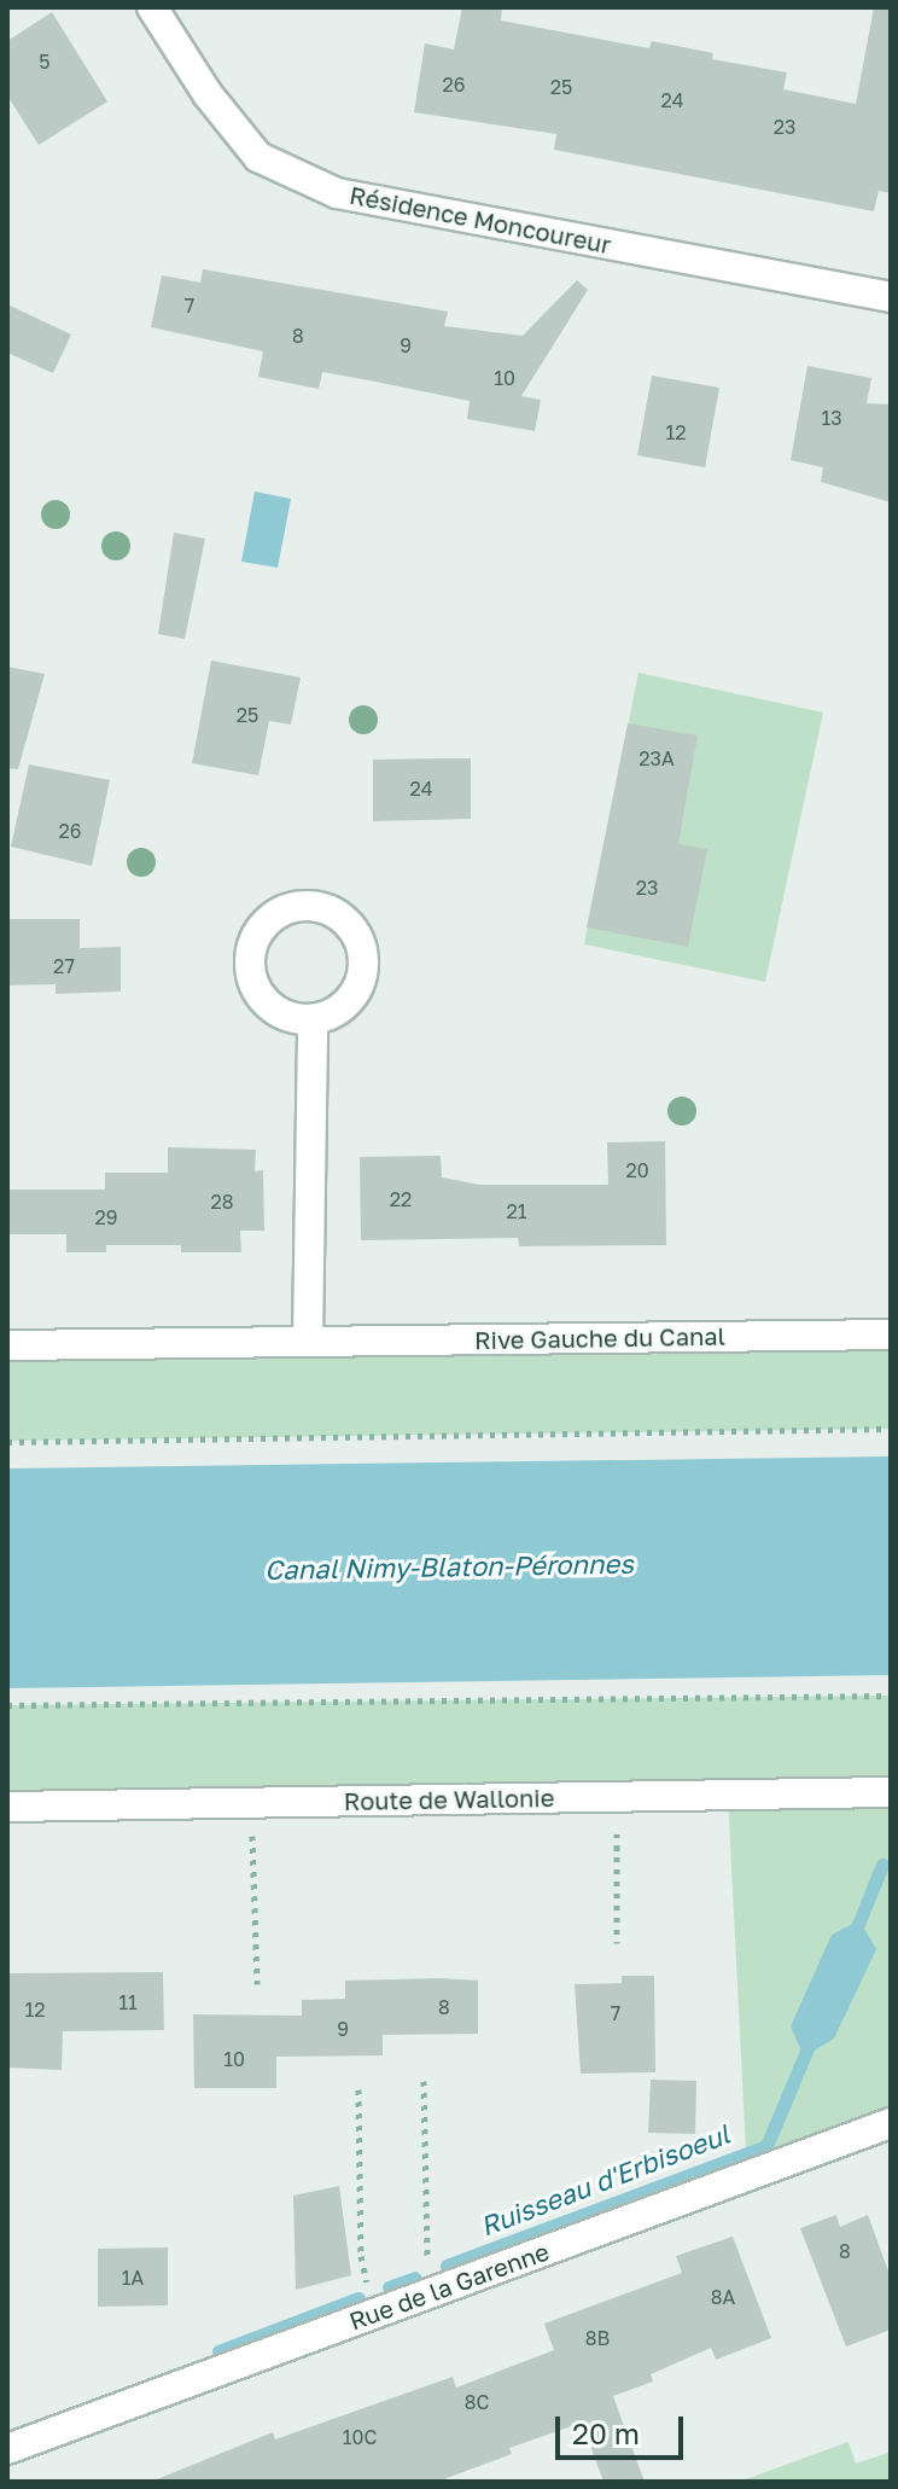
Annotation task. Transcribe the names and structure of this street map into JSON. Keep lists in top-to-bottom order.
{
  "streets": {
    "street": [
      "Résidence Moncoureur",
      "Rive Gauche du Canal",
      "Route de Wallonie",
      "Rue de la Garenne"
    ]
  },
  "water": ["Canal Nimy-Blaton-Péronnes", "Ruisseau d'Erbisoeul"],
  "house_numbers": [
    "5",
    "26",
    "25",
    "24",
    "23",
    "7",
    "8",
    "9",
    "10",
    "13",
    "12",
    "25",
    "23A",
    "24",
    "26",
    "23",
    "27",
    "20",
    "22",
    "28",
    "21",
    "29",
    "11",
    "8",
    "12",
    "7",
    "9",
    "10",
    "8",
    "1A",
    "8A",
    "8B",
    "8C",
    "10C"
  ],
  "scale_bar": "20 m"
}
